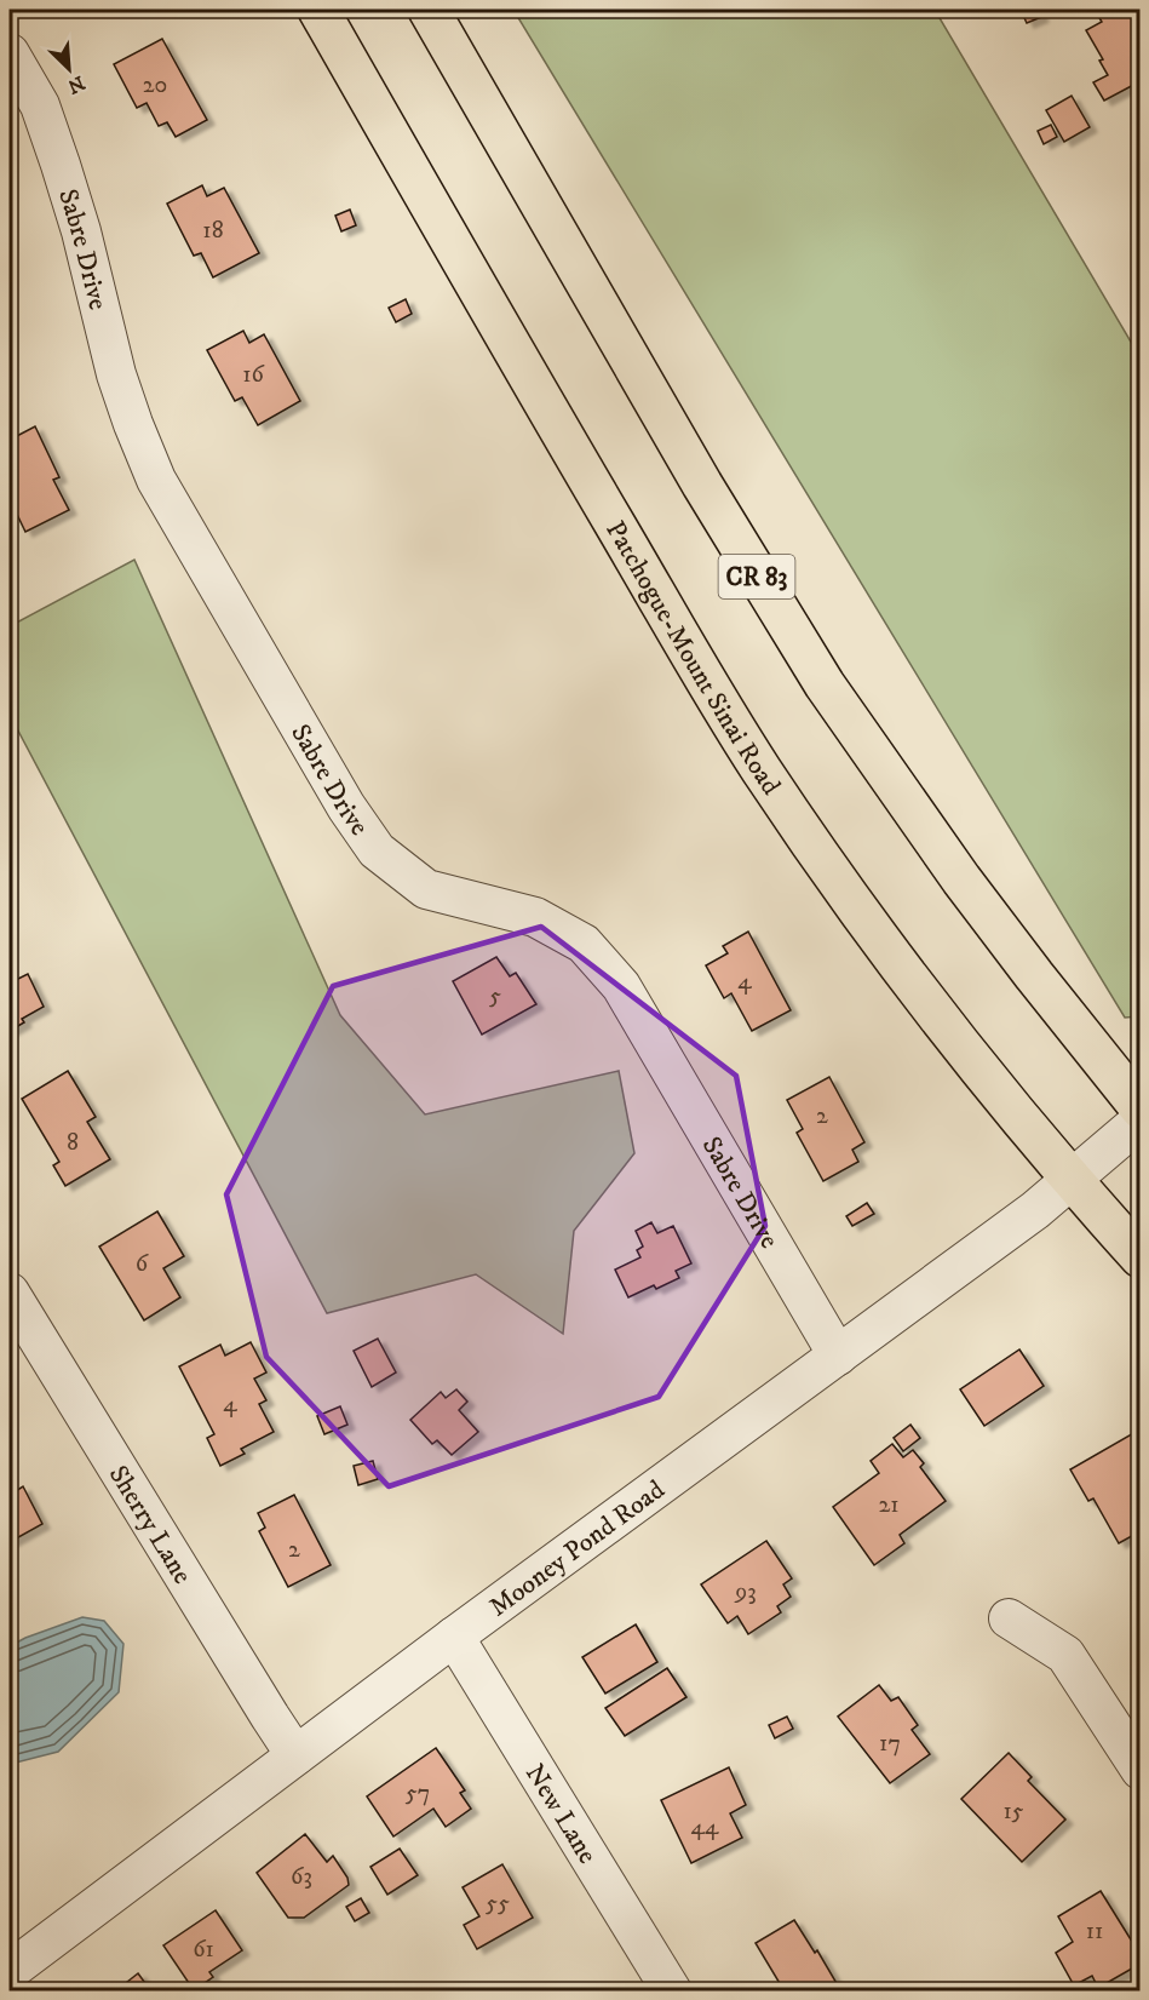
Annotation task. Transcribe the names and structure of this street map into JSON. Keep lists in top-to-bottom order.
{
  "streets": {
    "highway": ["CR 83", "Patchogue-Mount Sinai Road"],
    "street": [
      "Sabre Drive",
      "Sherry Lane",
      "Mooney Pond Road",
      "New Lane"
    ]
  },
  "crossings": [
    ["Sabre Drive", "Mooney Pond Road"],
    ["Patchogue-Mount Sinai Road", "Mooney Pond Road"],
    ["Sherry Lane", "Mooney Pond Road"],
    ["Mooney Pond Road", "New Lane"]
  ],
  "house_numbers": [
    "20",
    "18",
    "16",
    "4",
    "5",
    "2",
    "8",
    "6",
    "4",
    "21",
    "2",
    "93",
    "17",
    "57",
    "15",
    "44",
    "63",
    "55",
    "11",
    "61"
  ],
  "north": "bottom right"
}
